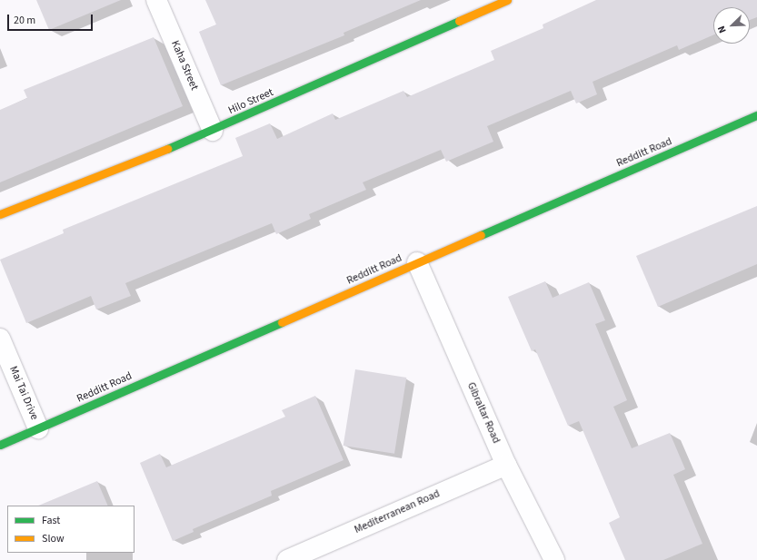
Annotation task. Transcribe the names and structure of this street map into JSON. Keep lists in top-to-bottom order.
{
  "streets": {
    "street": [
      "Kaha Street",
      "Hilo Street",
      "Redditt Road",
      "Mai Tai Drive",
      "Gibraltar Road",
      "Mediterranean Road"
    ]
  },
  "crossings": [
    ["Kaha Street", "Hilo Street"],
    ["Redditt Road", "Mai Tai Drive"],
    ["Redditt Road", "Gibraltar Road"],
    ["Gibraltar Road", "Mediterranean Road"]
  ],
  "legend": ["Fast", "Slow"],
  "scale_bar": "20 m",
  "north": "bottom left"
}
